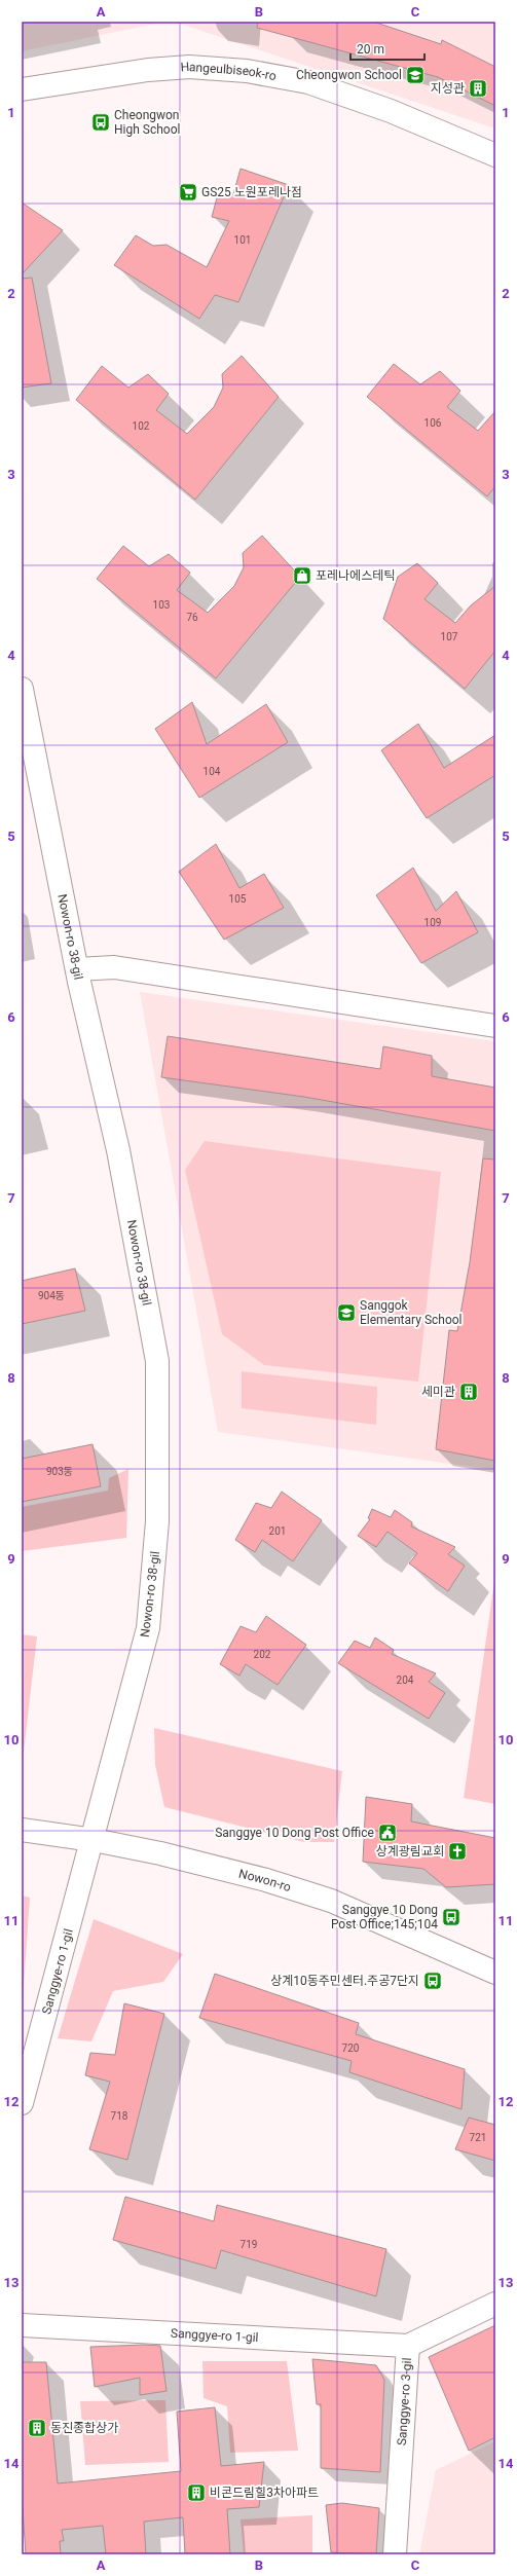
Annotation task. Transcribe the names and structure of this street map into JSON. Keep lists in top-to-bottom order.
{
  "streets": {
    "street": [
      "Hangeulbiseok-ro",
      "Nowon-ro 38-gil",
      "Nowon-ro",
      "Sanggye-ro 1-gil",
      "Sanggye-ro 3-gil"
    ]
  },
  "crossings": [
    ["Nowon-ro 38-gil", "Nowon-ro"],
    ["Nowon-ro 38-gil", "Sanggye-ro 1-gil"],
    ["Nowon-ro", "Sanggye-ro 1-gil"],
    ["Sanggye-ro 1-gil", "Sanggye-ro 3-gil"]
  ],
  "places": {
    "school or university": ["Cheongwon School", "Sanggok Elementary School"],
    "building": [
      "지성관",
      "세미관",
      "동진종합상가",
      "비콘드림힐3차아파트"
    ],
    "bus stop": ["Cheongwon High School", "Sanggye 10 Dong Post Office;145;104", "상계10동주민센터.주공7단지"],
    "supermarket": ["GS25 노원포레나점"],
    "shop": ["포레나에스테틱"],
    "public building": ["Sanggye 10 Dong Post Office"],
    "church": ["상계광림교회"]
  },
  "house_numbers": [
    "101",
    "106",
    "102",
    "103",
    "76",
    "107",
    "104",
    "105",
    "109",
    "904동",
    "903동",
    "201",
    "202",
    "204",
    "720",
    "718",
    "721",
    "719"
  ],
  "scale_bar": "20 m",
  "grid": {
    "columns": ["A", "B", "C"],
    "rows": [
      "1",
      "2",
      "3",
      "4",
      "5",
      "6",
      "7",
      "8",
      "9",
      "10",
      "11",
      "12",
      "13",
      "14"
    ]
  }
}
